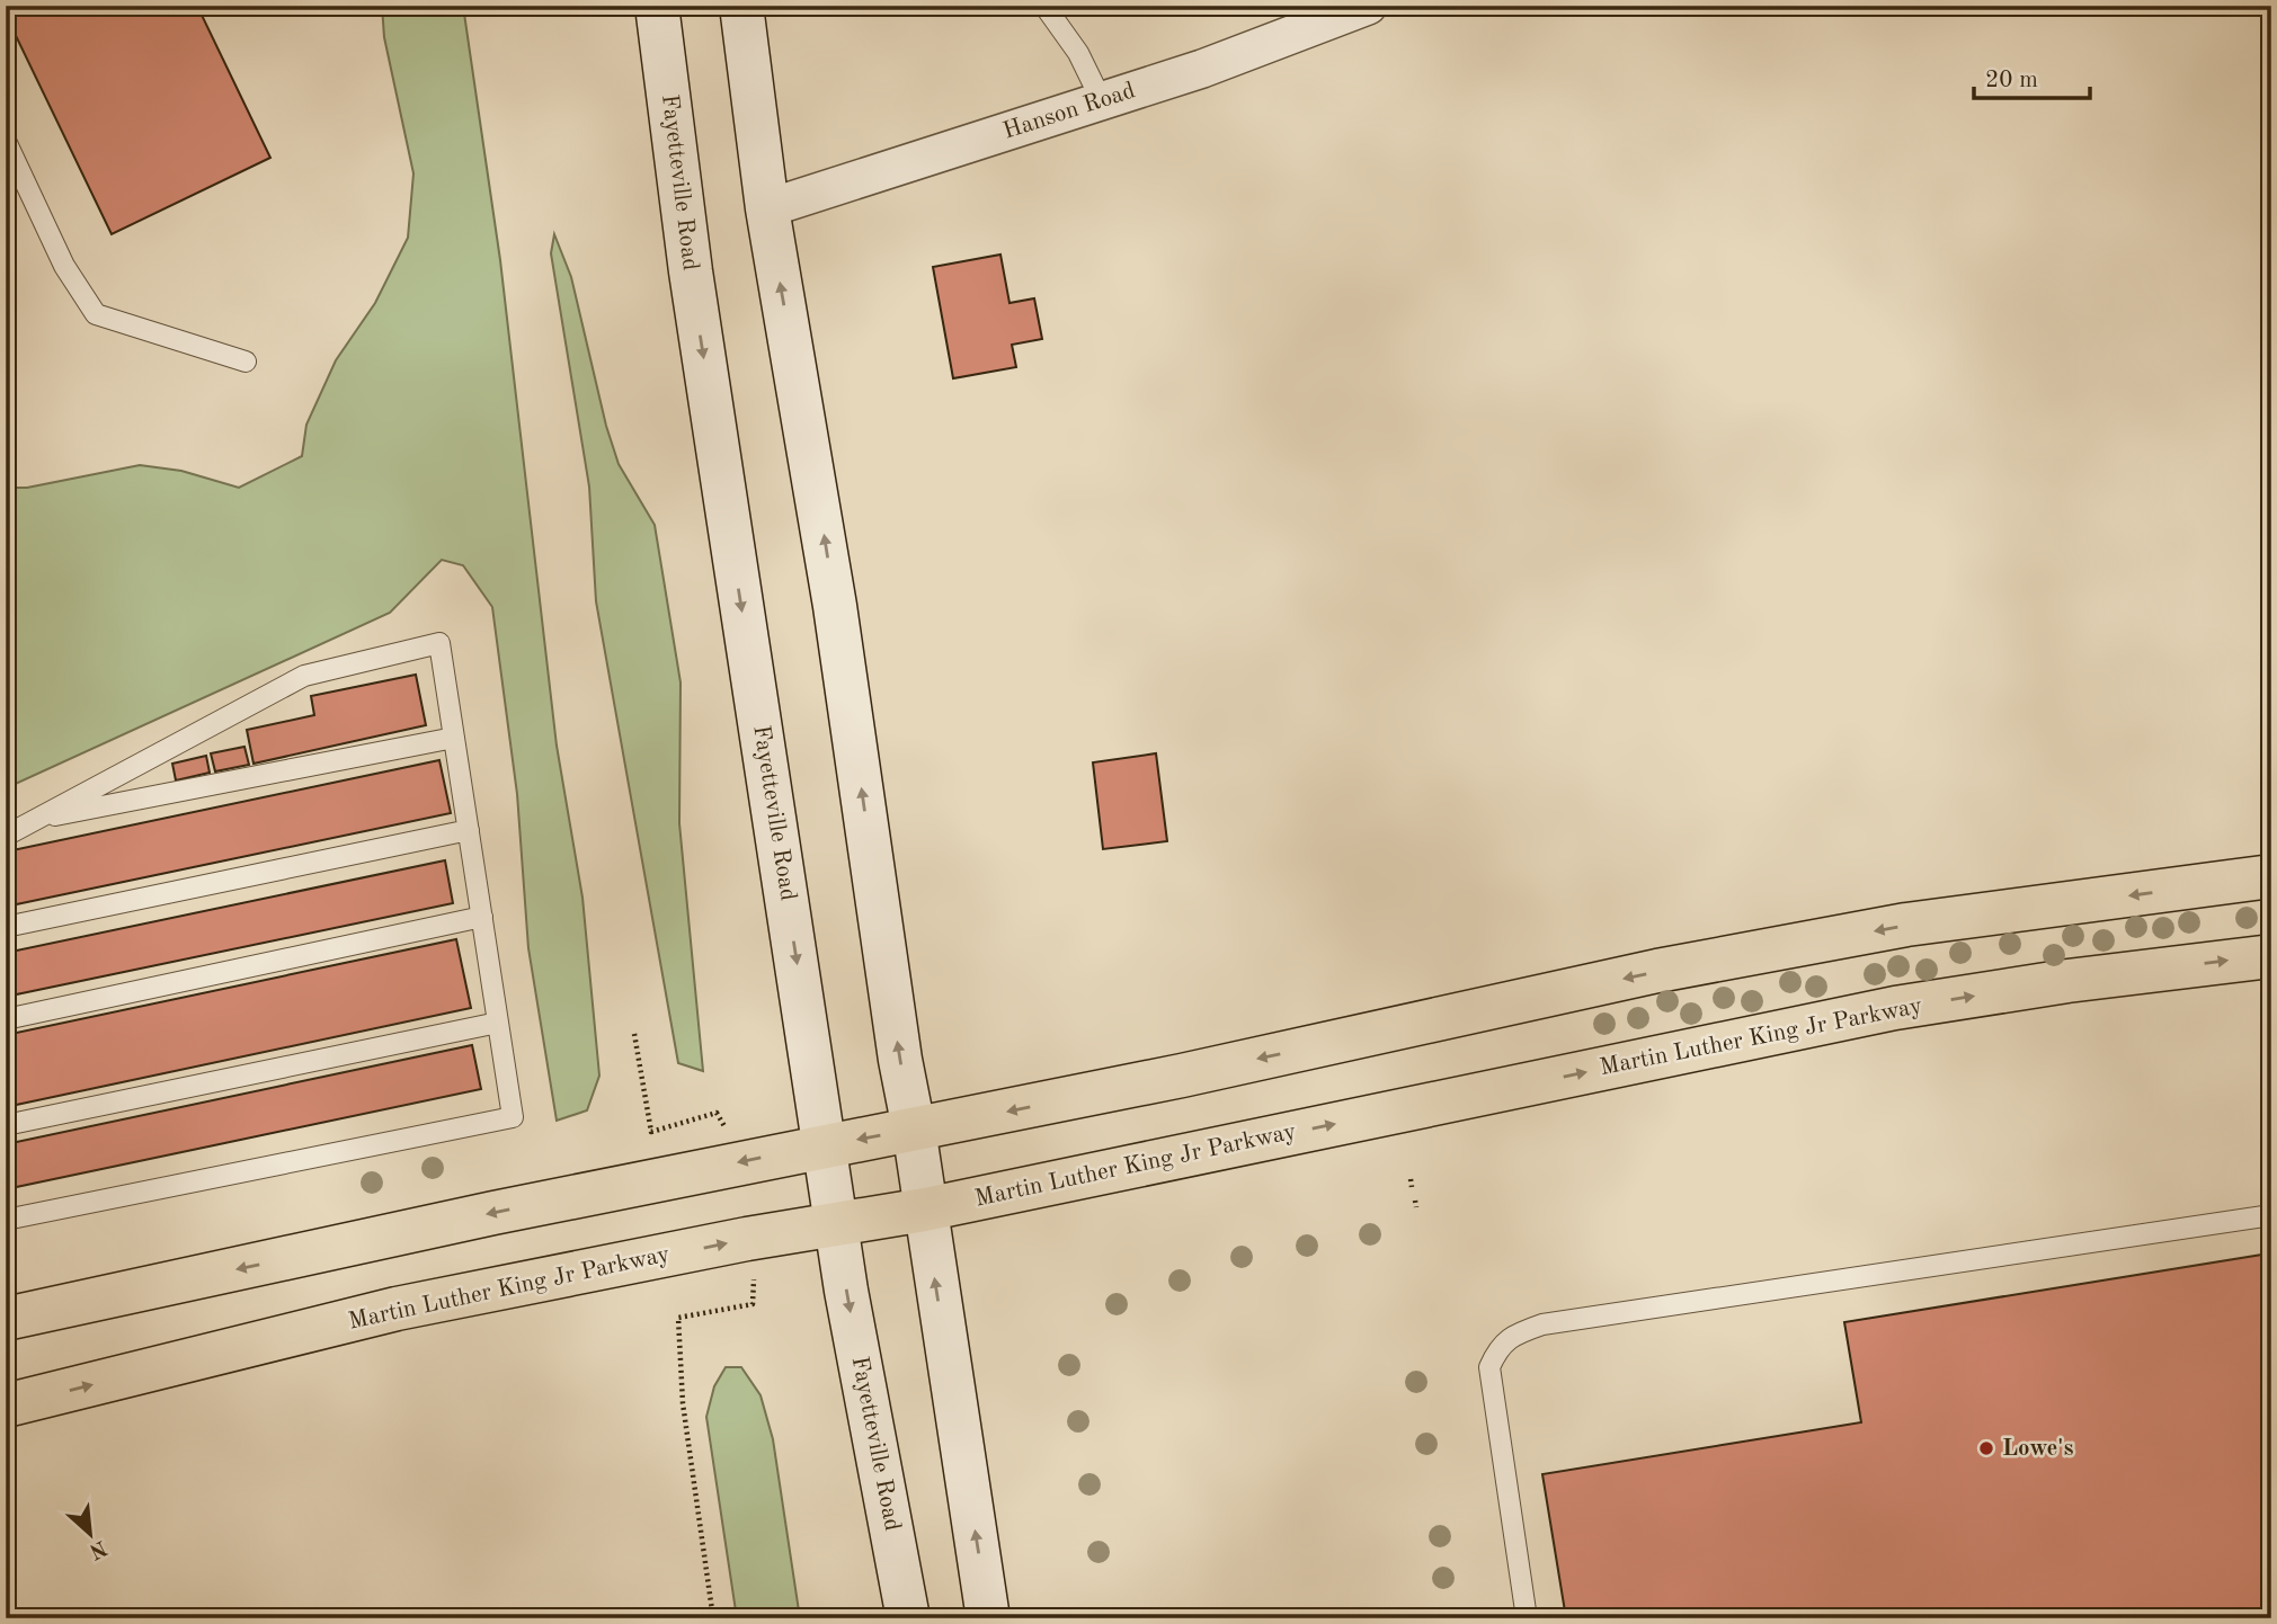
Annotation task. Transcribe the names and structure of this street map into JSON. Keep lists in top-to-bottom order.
{
  "streets": {
    "main road": ["Fayetteville Road", "Martin Luther King Jr Parkway"],
    "street": ["Hanson Road"]
  },
  "crossings": [
    ["Fayetteville Road", "Martin Luther King Jr Parkway"]
  ],
  "places": ["Lowe's"],
  "scale_bar": "20 m",
  "north": "bottom right"
}
